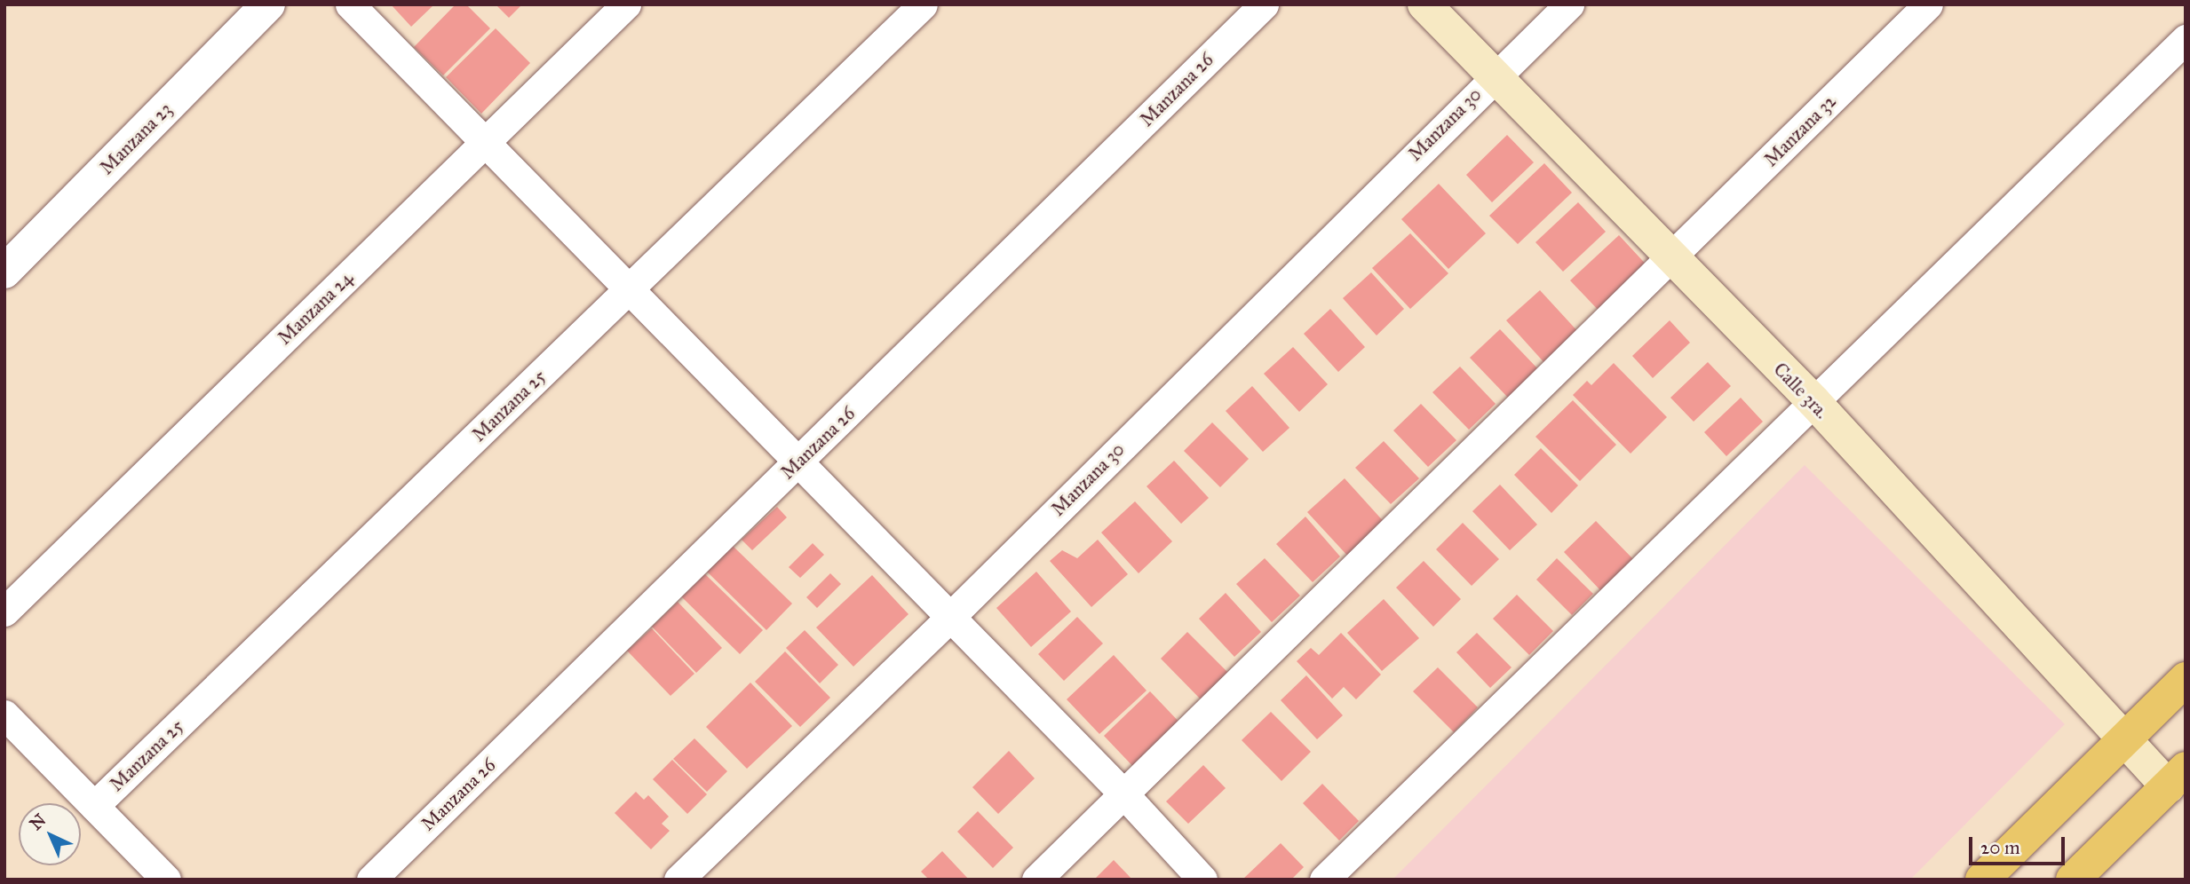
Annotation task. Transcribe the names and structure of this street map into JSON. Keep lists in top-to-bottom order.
{
  "streets": {
    "main road": ["Calle 3ra."],
    "street": [
      "Manzana 26",
      "Manzana 30",
      "Manzana 32",
      "Manzana 23",
      "Manzana 24",
      "Manzana 25"
    ]
  },
  "crossings": [
    ["Manzana 30", "Calle 3ra."],
    ["Manzana 32", "Calle 3ra."]
  ],
  "scale_bar": "20 m",
  "north": "top left"
}
